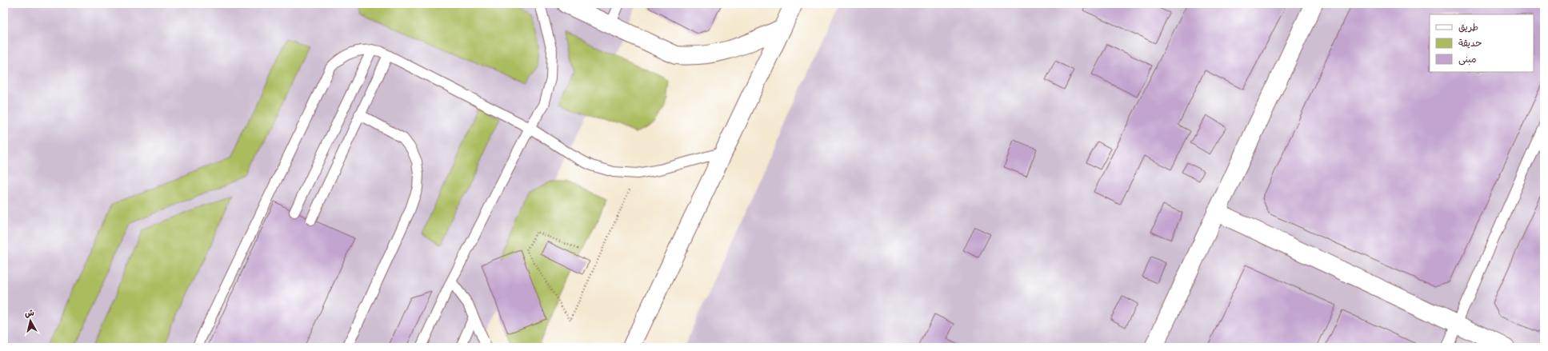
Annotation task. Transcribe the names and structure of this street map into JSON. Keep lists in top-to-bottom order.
{
  "legend": ["طريق", "حديقة", "مبنى"],
  "north": "top"
}
